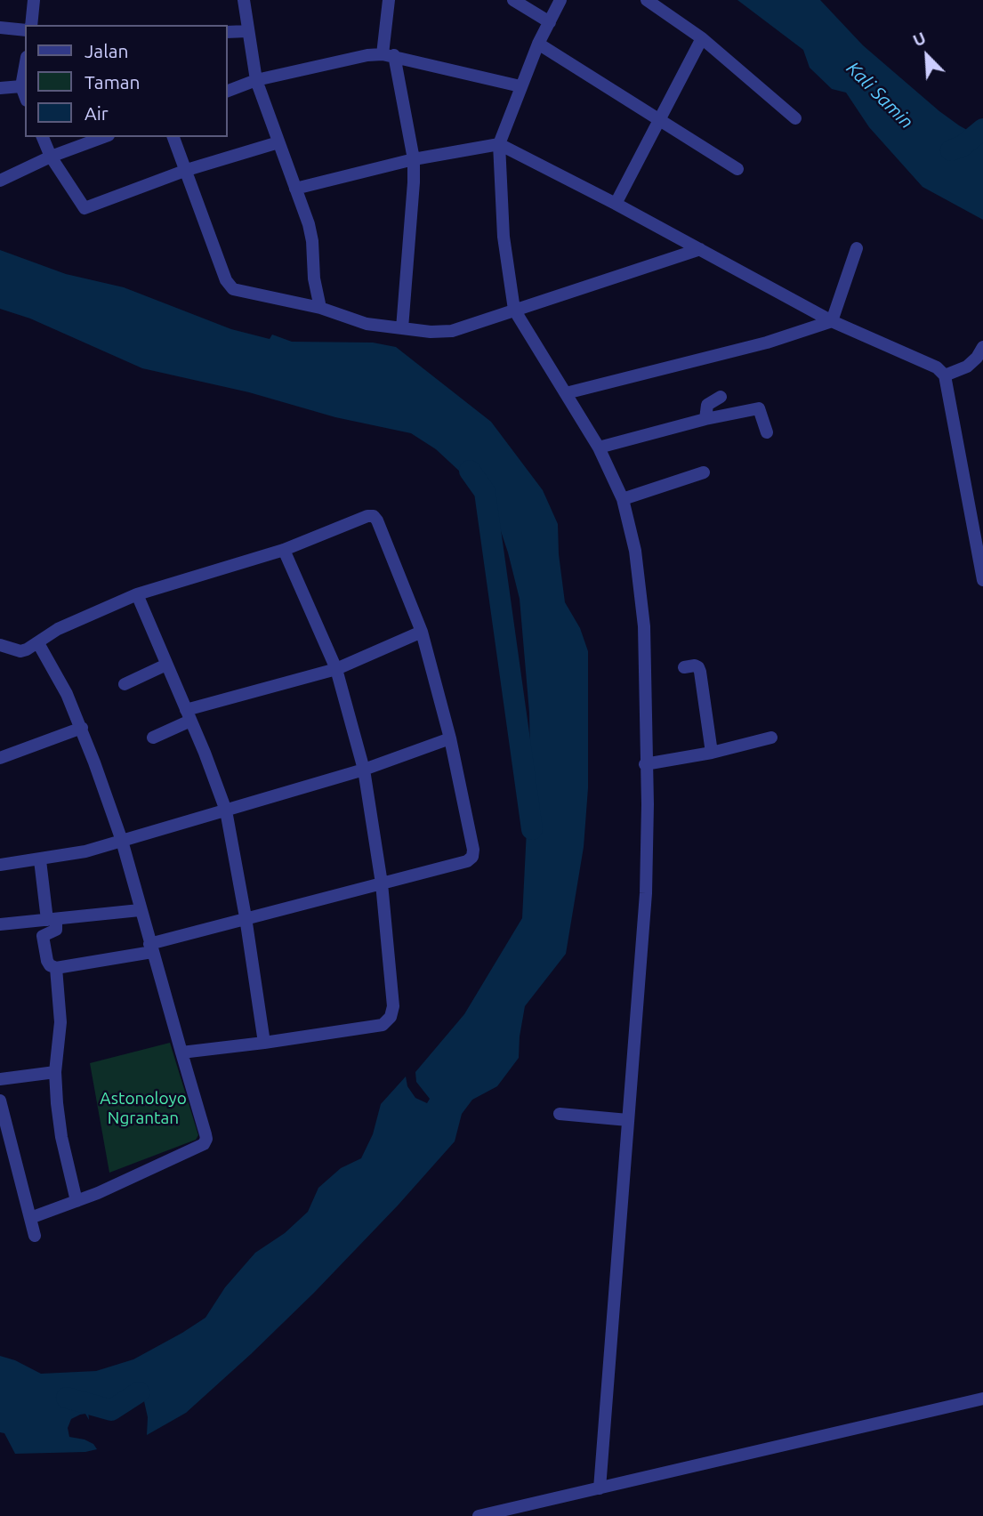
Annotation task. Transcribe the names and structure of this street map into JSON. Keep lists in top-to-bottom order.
{
  "water": ["Kali Samin"],
  "parks": ["Astonoloyo Ngrantan"],
  "legend": ["Jalan", "Taman", "Air"],
  "north": "top left"
}
